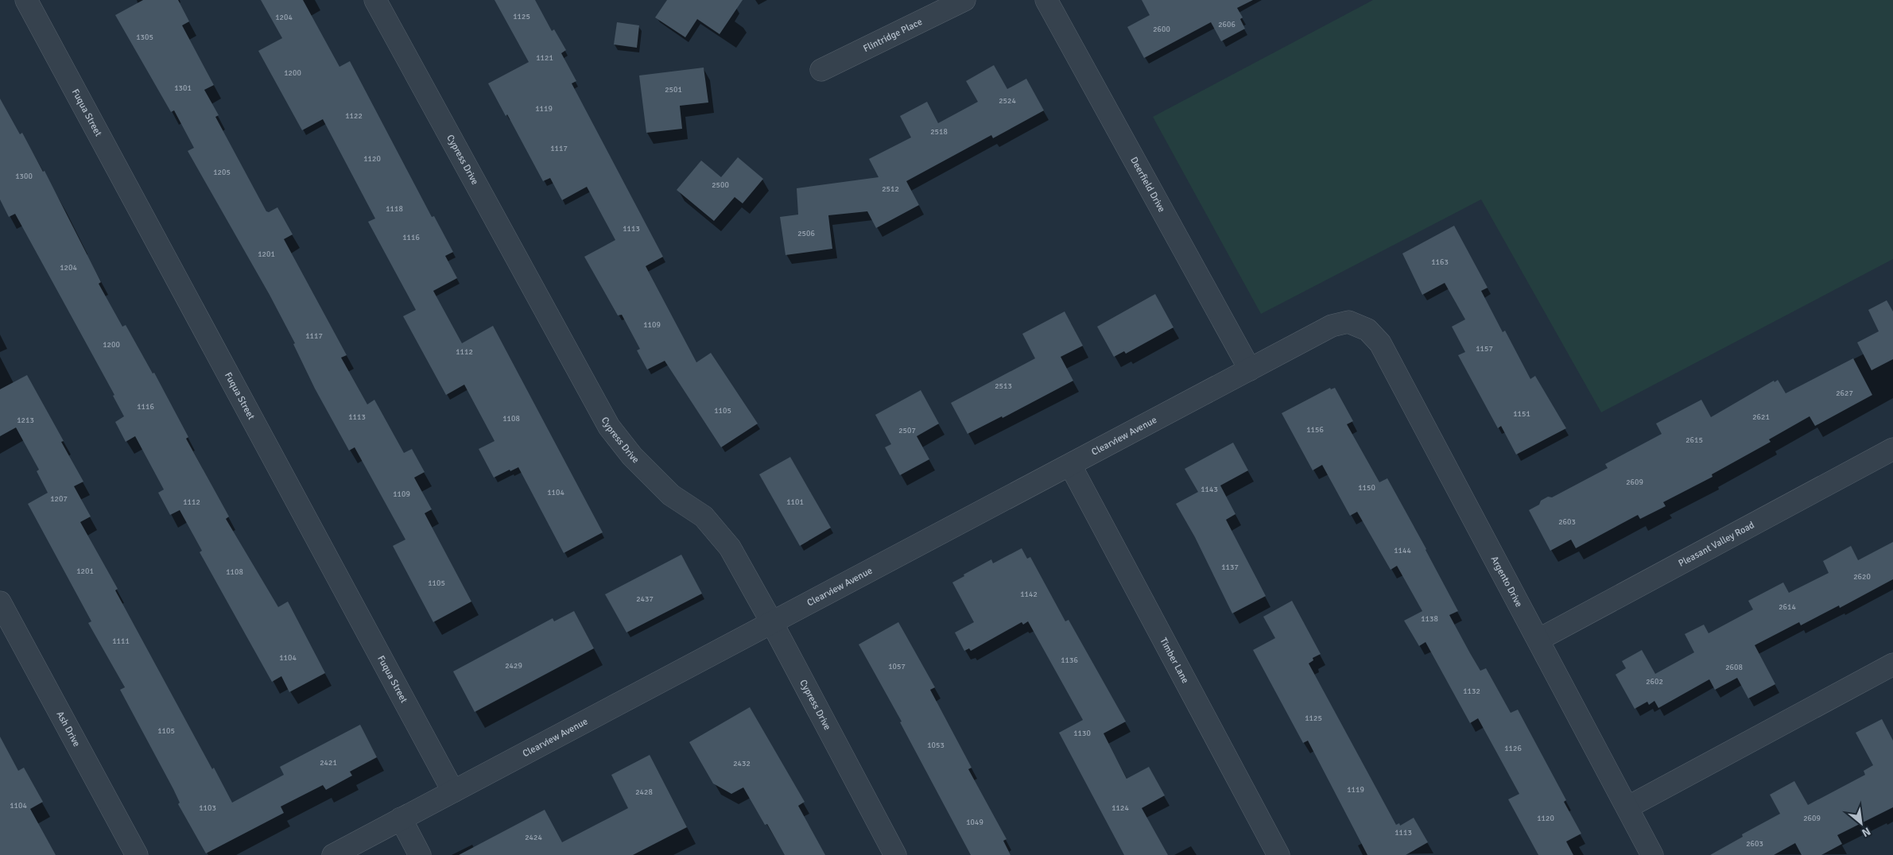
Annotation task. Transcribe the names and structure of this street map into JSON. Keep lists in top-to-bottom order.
{
  "streets": {
    "street": [
      "Flintridge Place",
      "Fuqua Street",
      "Cypress Drive",
      "Deerfield Drive",
      "Clearview Avenue",
      "Pleasant Valley Road",
      "Argento Drive",
      "Timber Lane",
      "Ash Drive"
    ]
  },
  "crossings": [
    ["Fuqua Street", "Clearview Avenue"],
    ["Cypress Drive", "Clearview Avenue"],
    ["Deerfield Drive", "Clearview Avenue"],
    ["Clearview Avenue", "Argento Drive"],
    ["Clearview Avenue", "Timber Lane"],
    ["Pleasant Valley Road", "Argento Drive"]
  ],
  "house_numbers": [
    "1125",
    "1204",
    "2606",
    "2600",
    "1305",
    "1121",
    "1200",
    "1301",
    "2501",
    "2524",
    "1119",
    "1122",
    "2518",
    "1117",
    "1120",
    "1205",
    "1300",
    "2500",
    "2512",
    "1118",
    "1113",
    "2506",
    "1116",
    "1201",
    "1163",
    "1204",
    "1109",
    "1117",
    "1200",
    "1157",
    "1112",
    "2513",
    "2627",
    "1116",
    "1105",
    "1151",
    "1113",
    "2621",
    "1108",
    "1213",
    "1156",
    "2507",
    "2615",
    "2609",
    "1150",
    "1143",
    "1104",
    "1109",
    "1207",
    "1112",
    "1101",
    "2603",
    "1144",
    "1137",
    "1201",
    "1108",
    "2620",
    "1105",
    "1142",
    "2437",
    "2614",
    "1138",
    "1111",
    "1104",
    "1136",
    "2429",
    "1057",
    "2608",
    "2602",
    "1132",
    "1125",
    "1105",
    "1130",
    "1053",
    "1126",
    "2421",
    "2432",
    "1119",
    "2428",
    "1104",
    "1103",
    "1124",
    "1120",
    "2609",
    "1049",
    "1113",
    "2424",
    "2603"
  ],
  "north": "bottom right"
}
